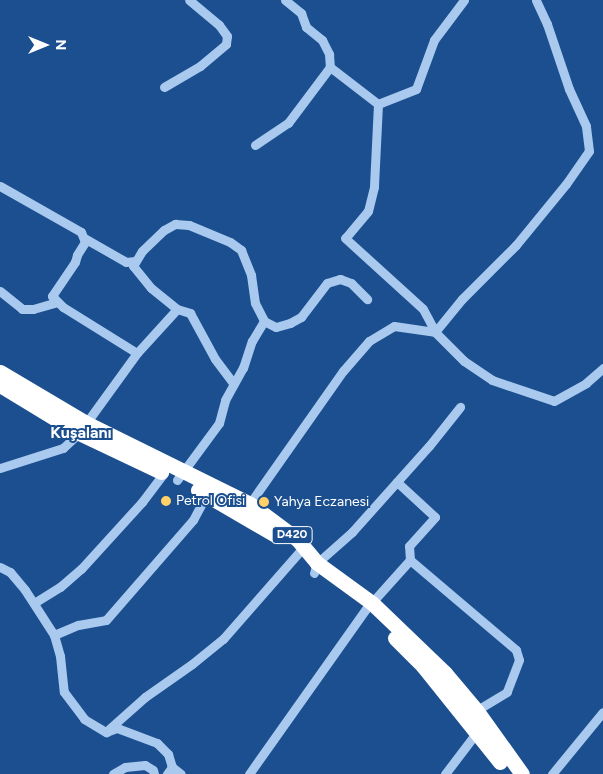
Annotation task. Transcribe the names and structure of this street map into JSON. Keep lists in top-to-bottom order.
{
  "streets": {
    "highway": ["D420"]
  },
  "districts": ["Kuşalanı"],
  "places": ["Petrol Ofisi", "Yahya Eczanesi"],
  "north": "right"
}
